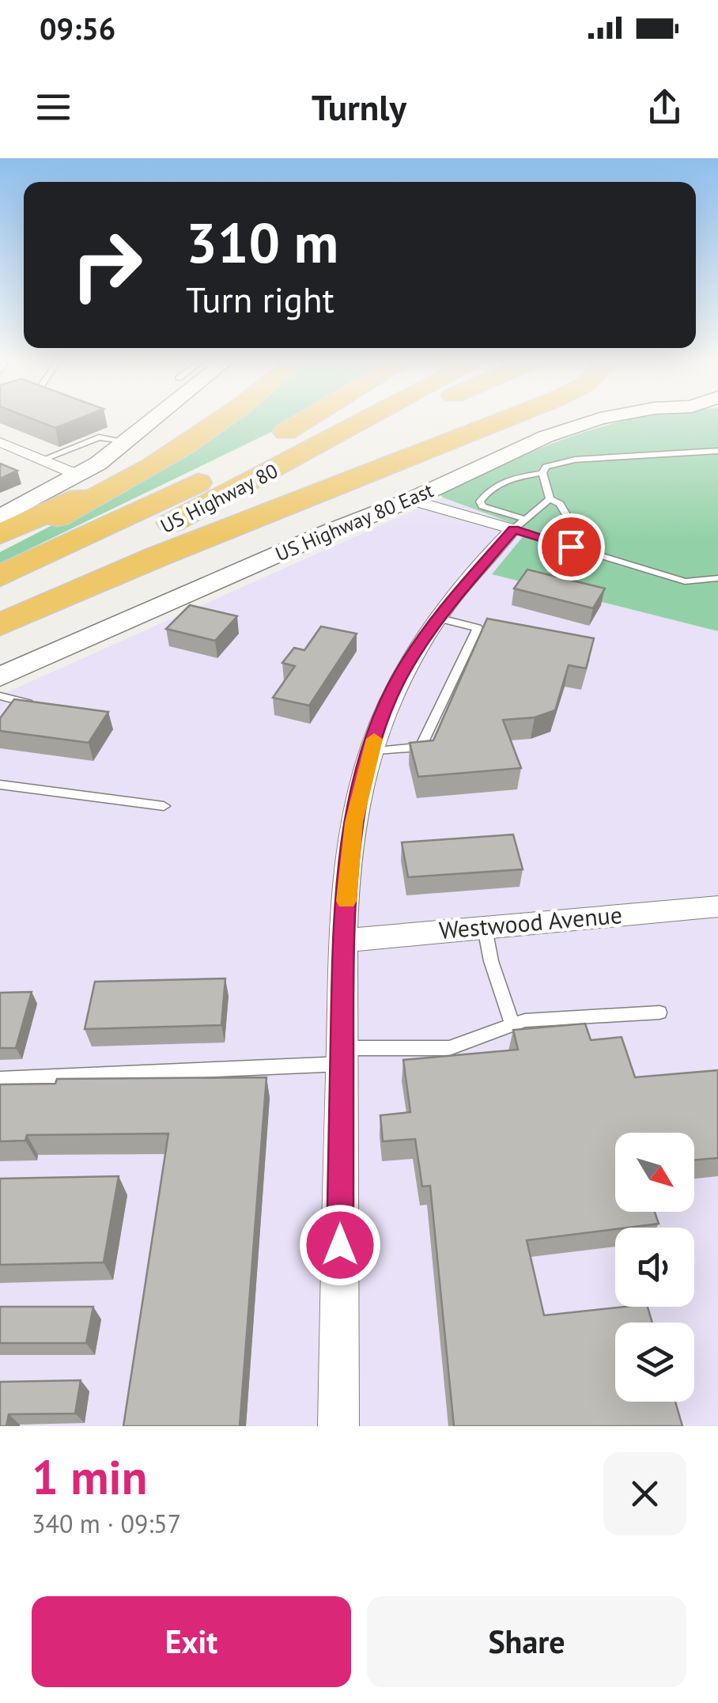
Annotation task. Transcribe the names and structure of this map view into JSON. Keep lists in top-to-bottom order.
{
  "streets": {
    "highway": ["US Highway 80"],
    "main road": ["US Highway 80 East"],
    "street": ["Westwood Avenue"]
  },
  "north": "bottom right",
  "page": {
    "status": "09:56",
    "header": "Turnly",
    "turn": ["310 m", "Turn right"],
    "heading": ["1 min", "340 m · 09:57"],
    "buttons": ["Exit", "Share"]
  }
}
